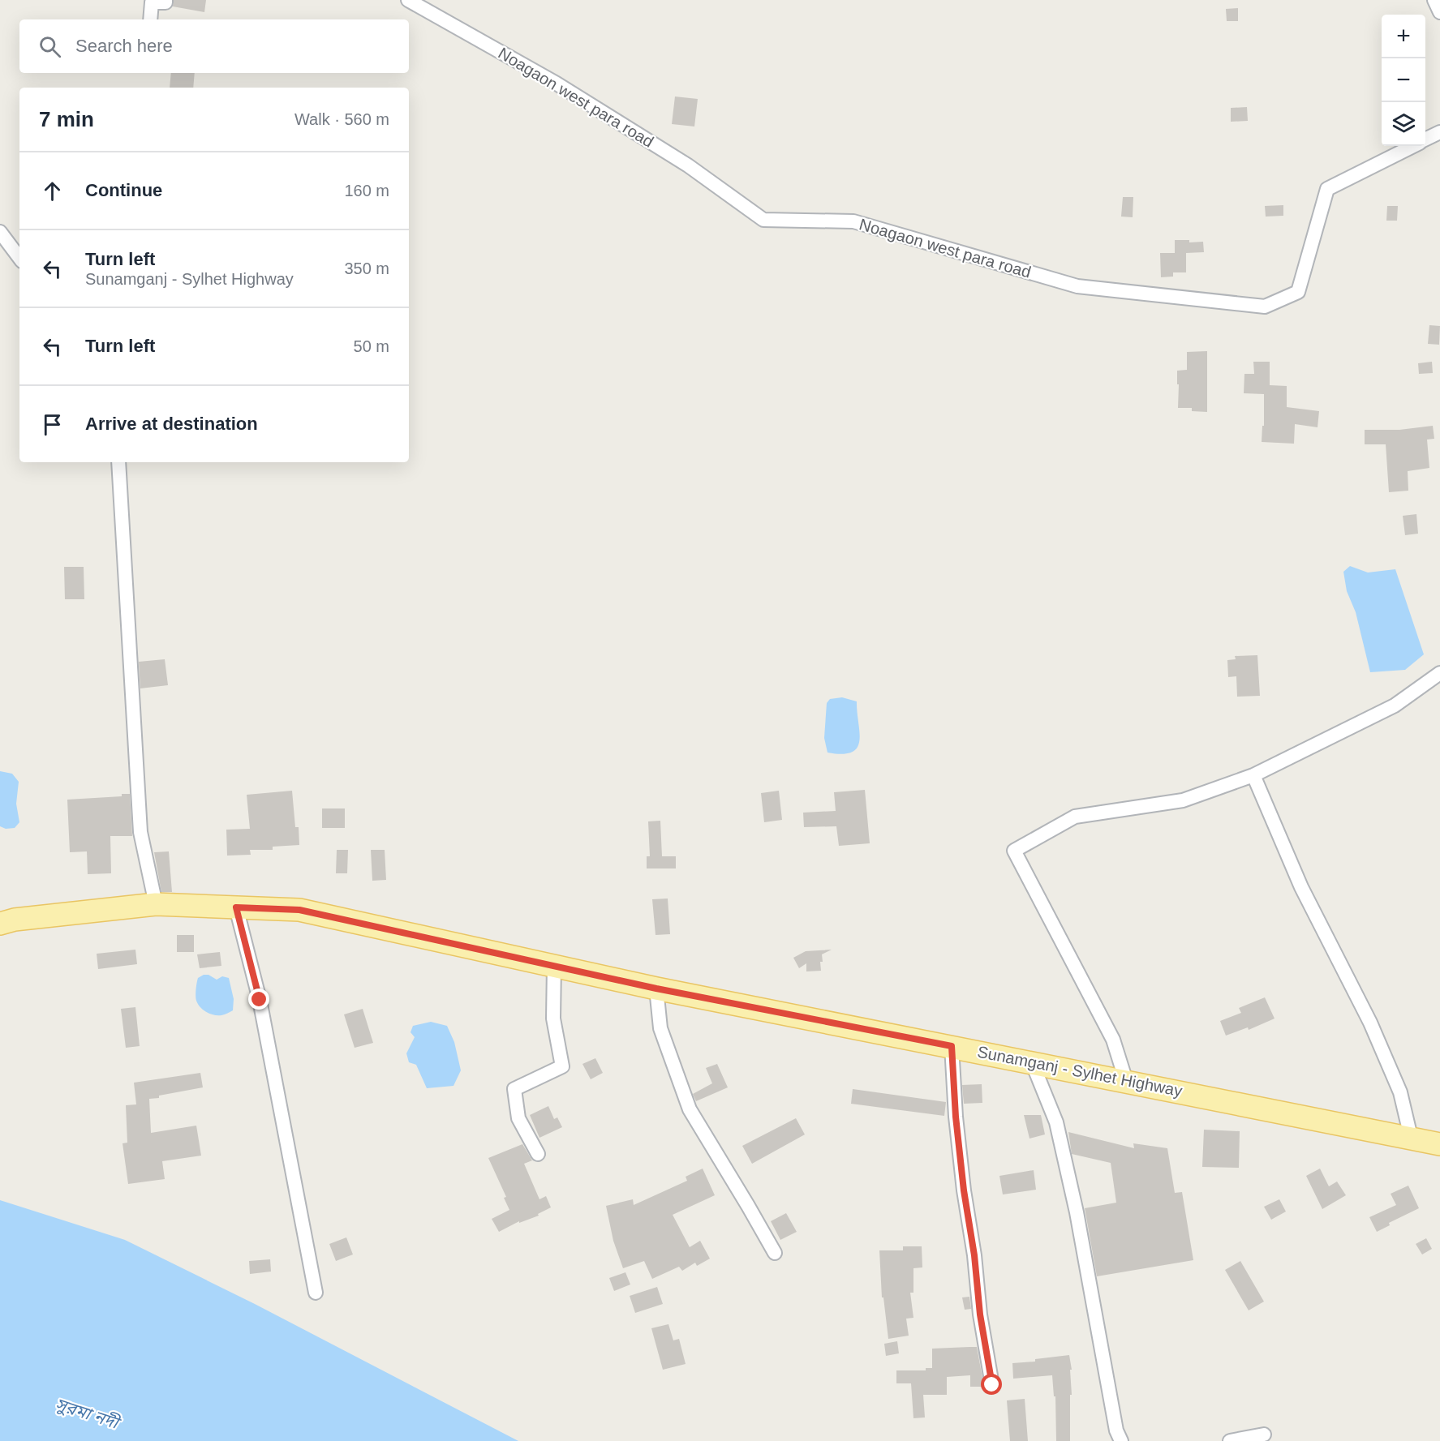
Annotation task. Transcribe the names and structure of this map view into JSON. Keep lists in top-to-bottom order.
{
  "streets": {
    "main road": ["Sunamganj - Sylhet Highway"],
    "street": ["Noagaon west para road"]
  },
  "water": ["সুরমা নদী"],
  "page": {
    "map_buttons": ["+", "−"],
    "search": "Search here",
    "heading": ["7 min", "Walk · 560 m"],
    "list": [
      ["Continue", "160 m"],
      ["Turn left", "Sunamganj - Sylhet Highway", "350 m"],
      ["Turn left", "50 m"],
      "Arrive at destination"
    ]
  }
}
